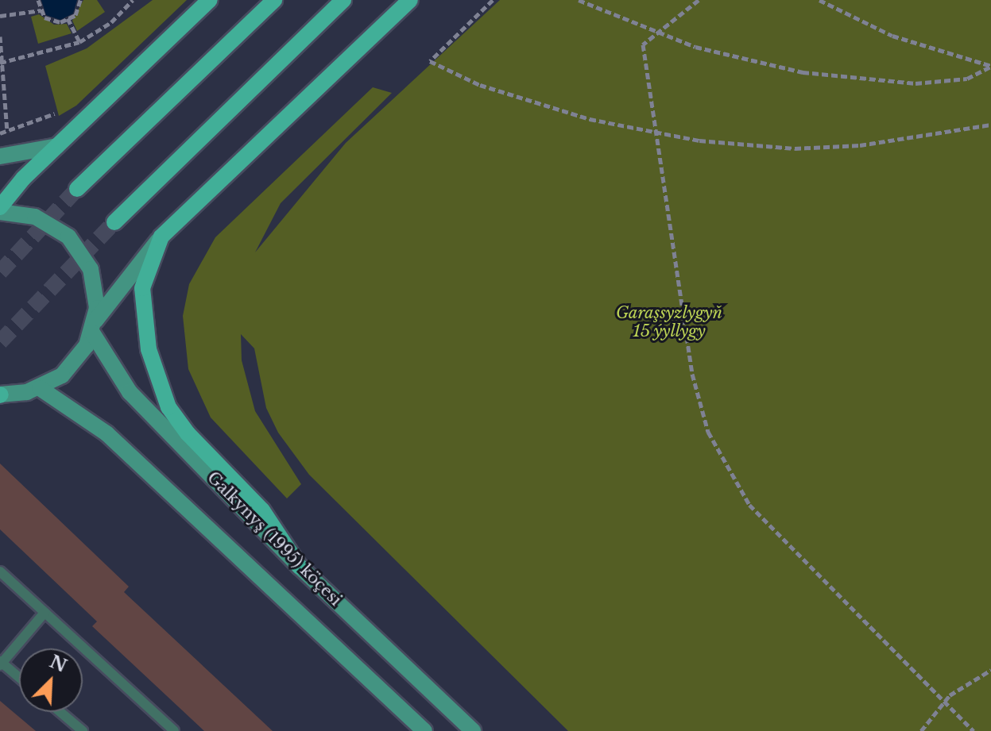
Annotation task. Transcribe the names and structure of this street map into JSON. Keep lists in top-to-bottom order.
{
  "streets": {
    "main road": ["Galkynyş (1995) köçesi"]
  },
  "parks": ["Garaşsyzlygyň 15 ýyllygy"],
  "north": "top right"
}
